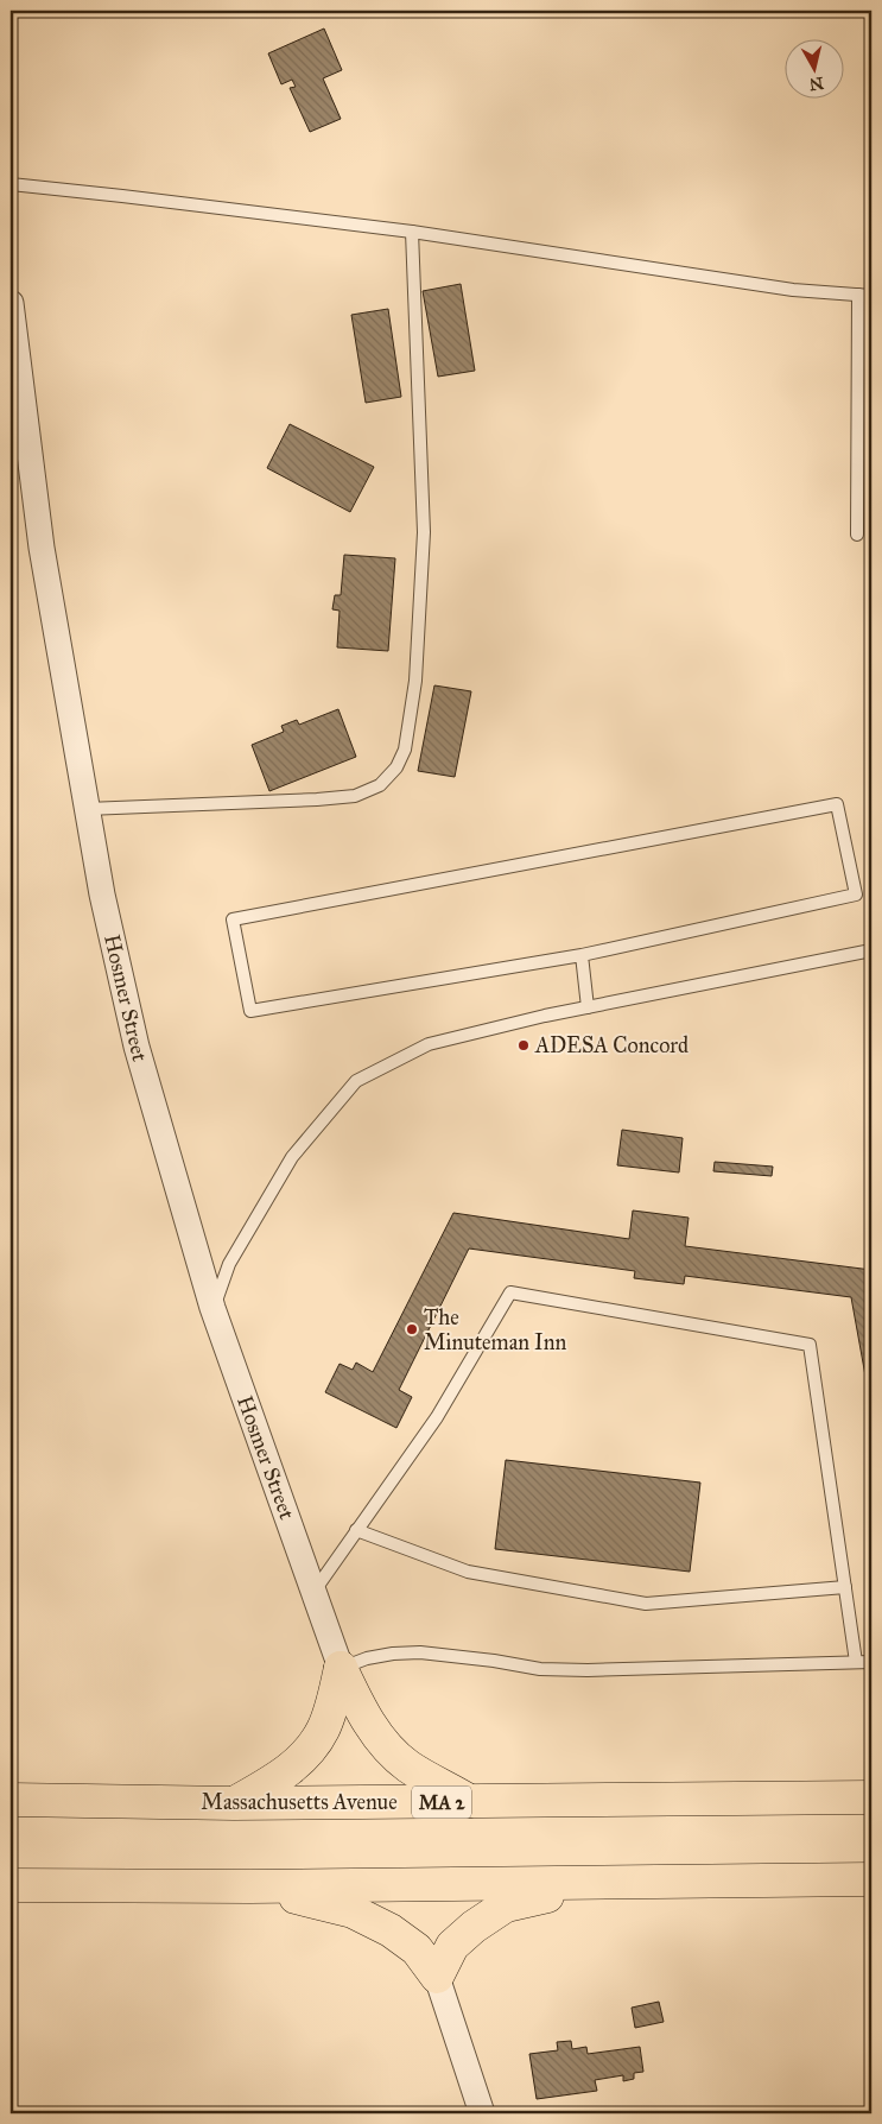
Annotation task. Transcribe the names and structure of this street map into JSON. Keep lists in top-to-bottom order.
{
  "streets": {
    "highway": ["Massachusetts Avenue", "MA 2"],
    "street": ["Hosmer Street"]
  },
  "places": ["ADESA Concord", "The Minuteman Inn"],
  "north": "bottom"
}
